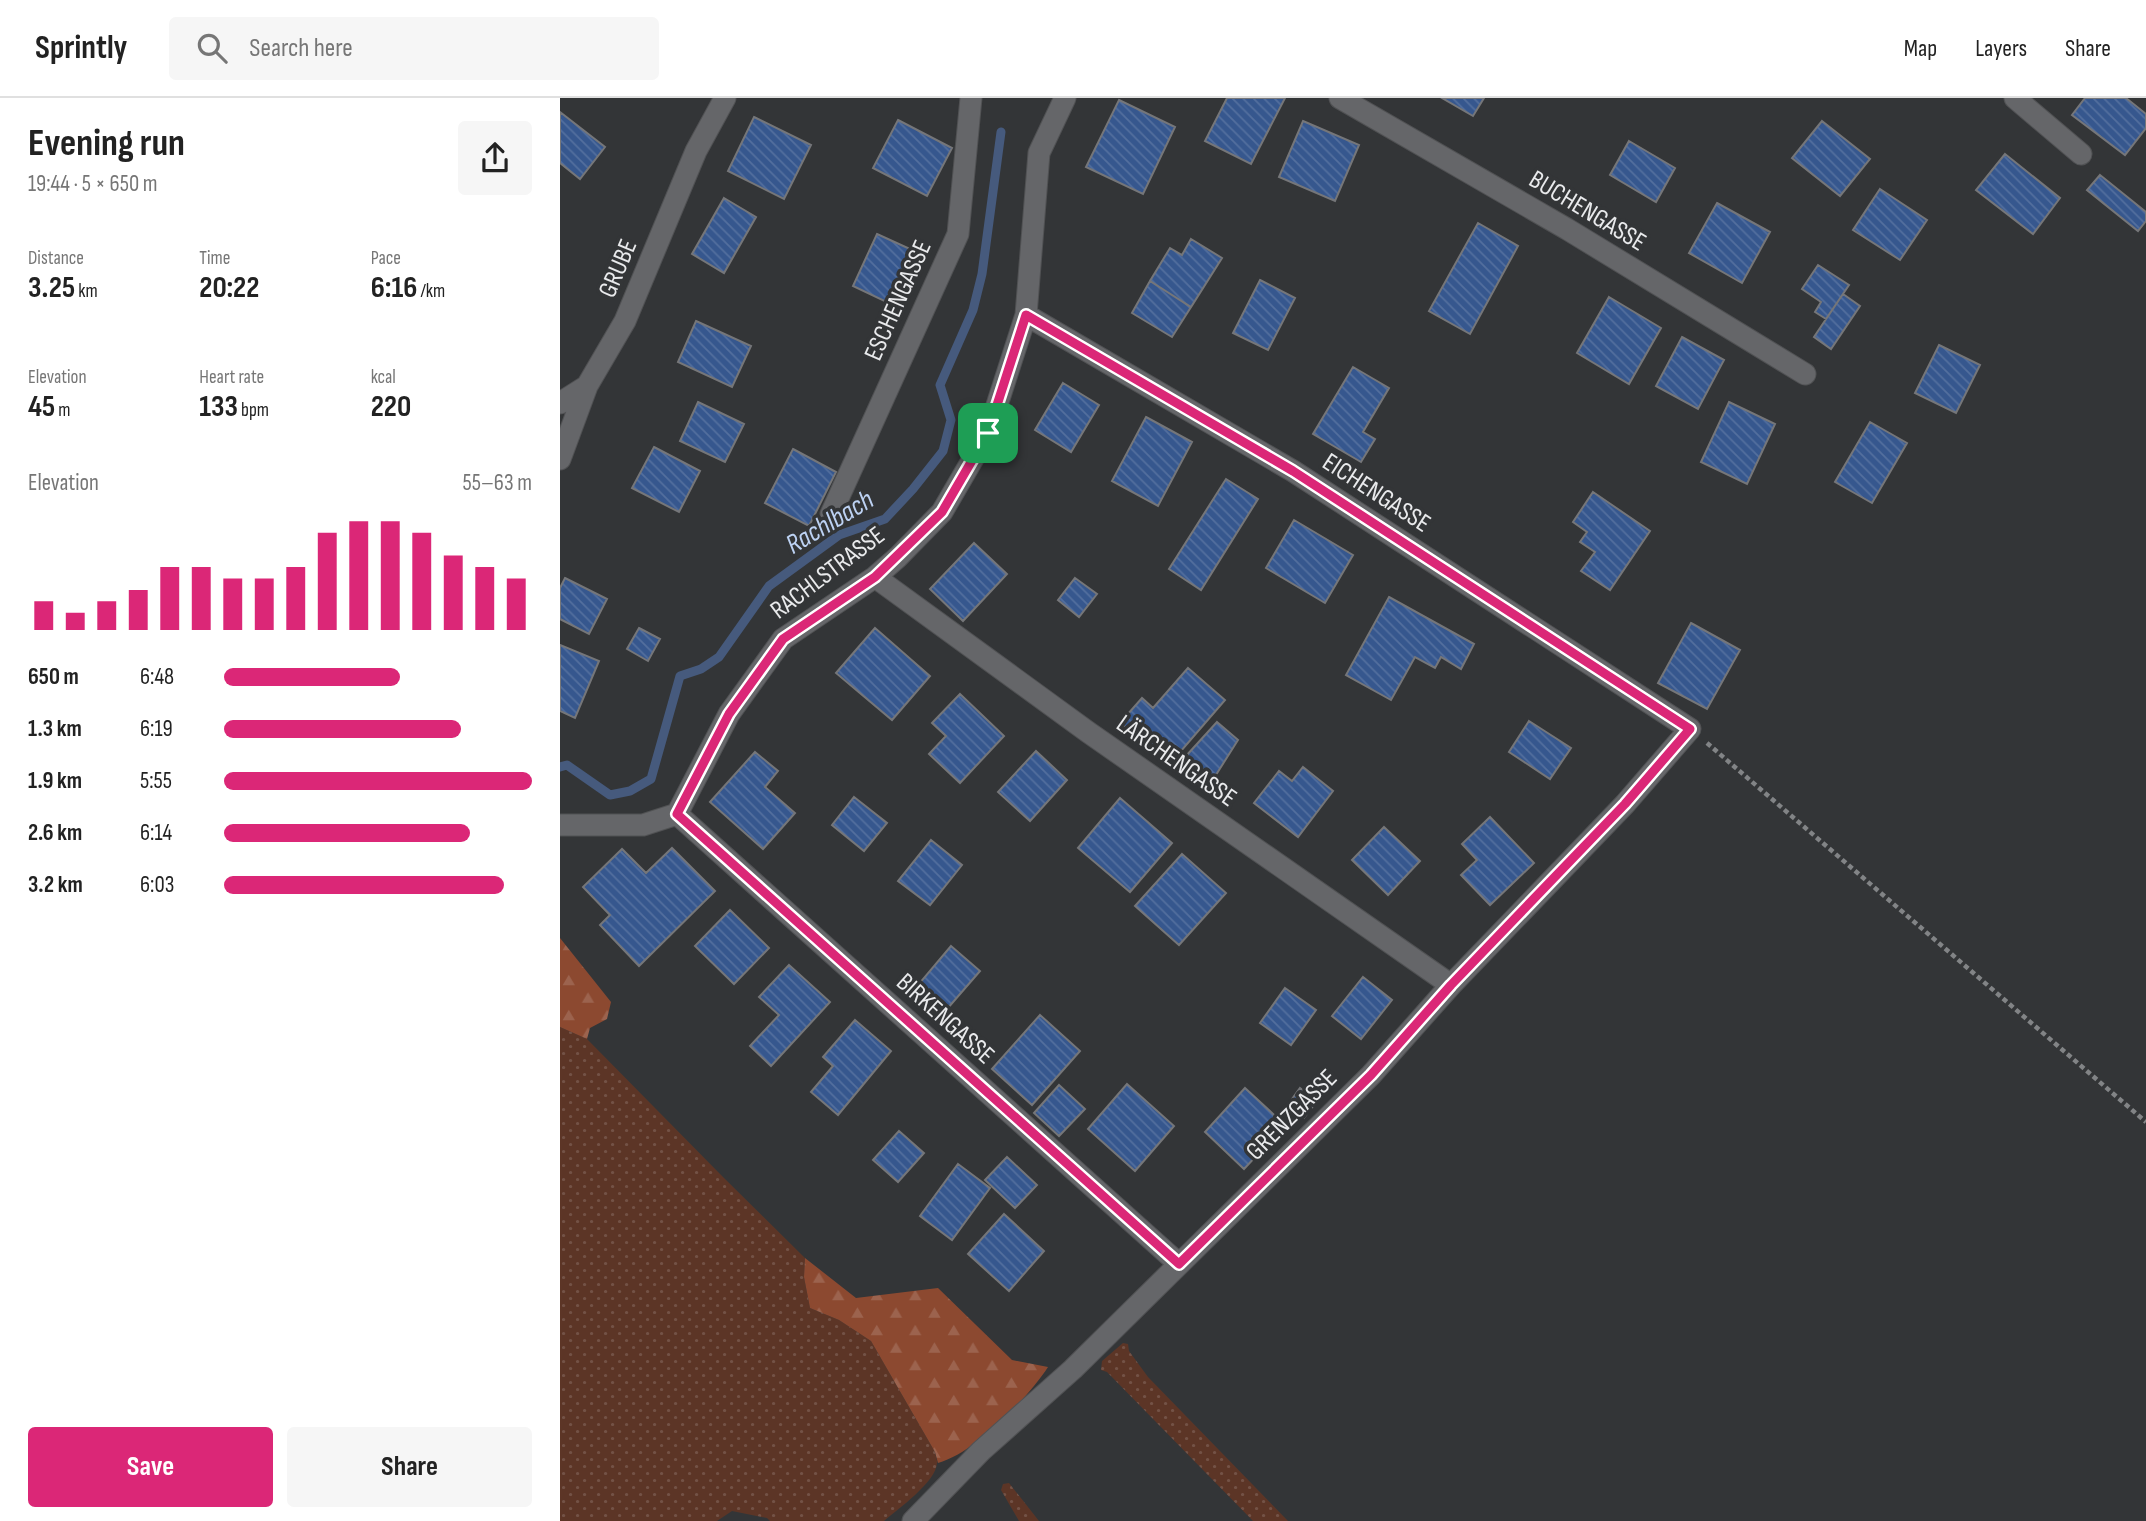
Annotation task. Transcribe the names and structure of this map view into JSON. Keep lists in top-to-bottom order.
{
  "streets": {
    "street": [
      "BUCHENGASSE",
      "GRUBE",
      "ESCHENGASSE",
      "EICHENGASSE",
      "RACHLSTRASSE",
      "LÄRCHENGASSE",
      "BIRKENGASSE",
      "GRENZGASSE"
    ]
  },
  "crossings": [
    ["EICHENGASSE", "RACHLSTRASSE"],
    ["EICHENGASSE", "GRENZGASSE"],
    ["RACHLSTRASSE", "LÄRCHENGASSE"],
    ["RACHLSTRASSE", "BIRKENGASSE"],
    ["LÄRCHENGASSE", "GRENZGASSE"],
    ["BIRKENGASSE", "GRENZGASSE"]
  ],
  "water": ["Rachlbach"],
  "page": {
    "header": "Sprintly",
    "search": "Search here",
    "nav": ["Map", "Layers", "Share"],
    "heading": ["Evening run", "19:44 · 5 × 650 m"],
    "stats": [
      ["Distance", "3.25 km"],
      ["Time", "20:22"],
      ["Pace", "6:16 /km"],
      ["Elevation", "45 m"],
      ["Heart rate", "133 bpm"],
      ["kcal", "220"]
    ],
    "chart": ["Elevation", "55–63 m"],
    "list": [
      {
        "name": "650 m",
        "note": "6:48"
      },
      {
        "name": "1.3 km",
        "note": "6:19"
      },
      {
        "name": "1.9 km",
        "note": "5:55"
      },
      {
        "name": "2.6 km",
        "note": "6:14"
      },
      {
        "name": "3.2 km",
        "note": "6:03"
      }
    ],
    "buttons": ["Save", "Share"]
  }
}
